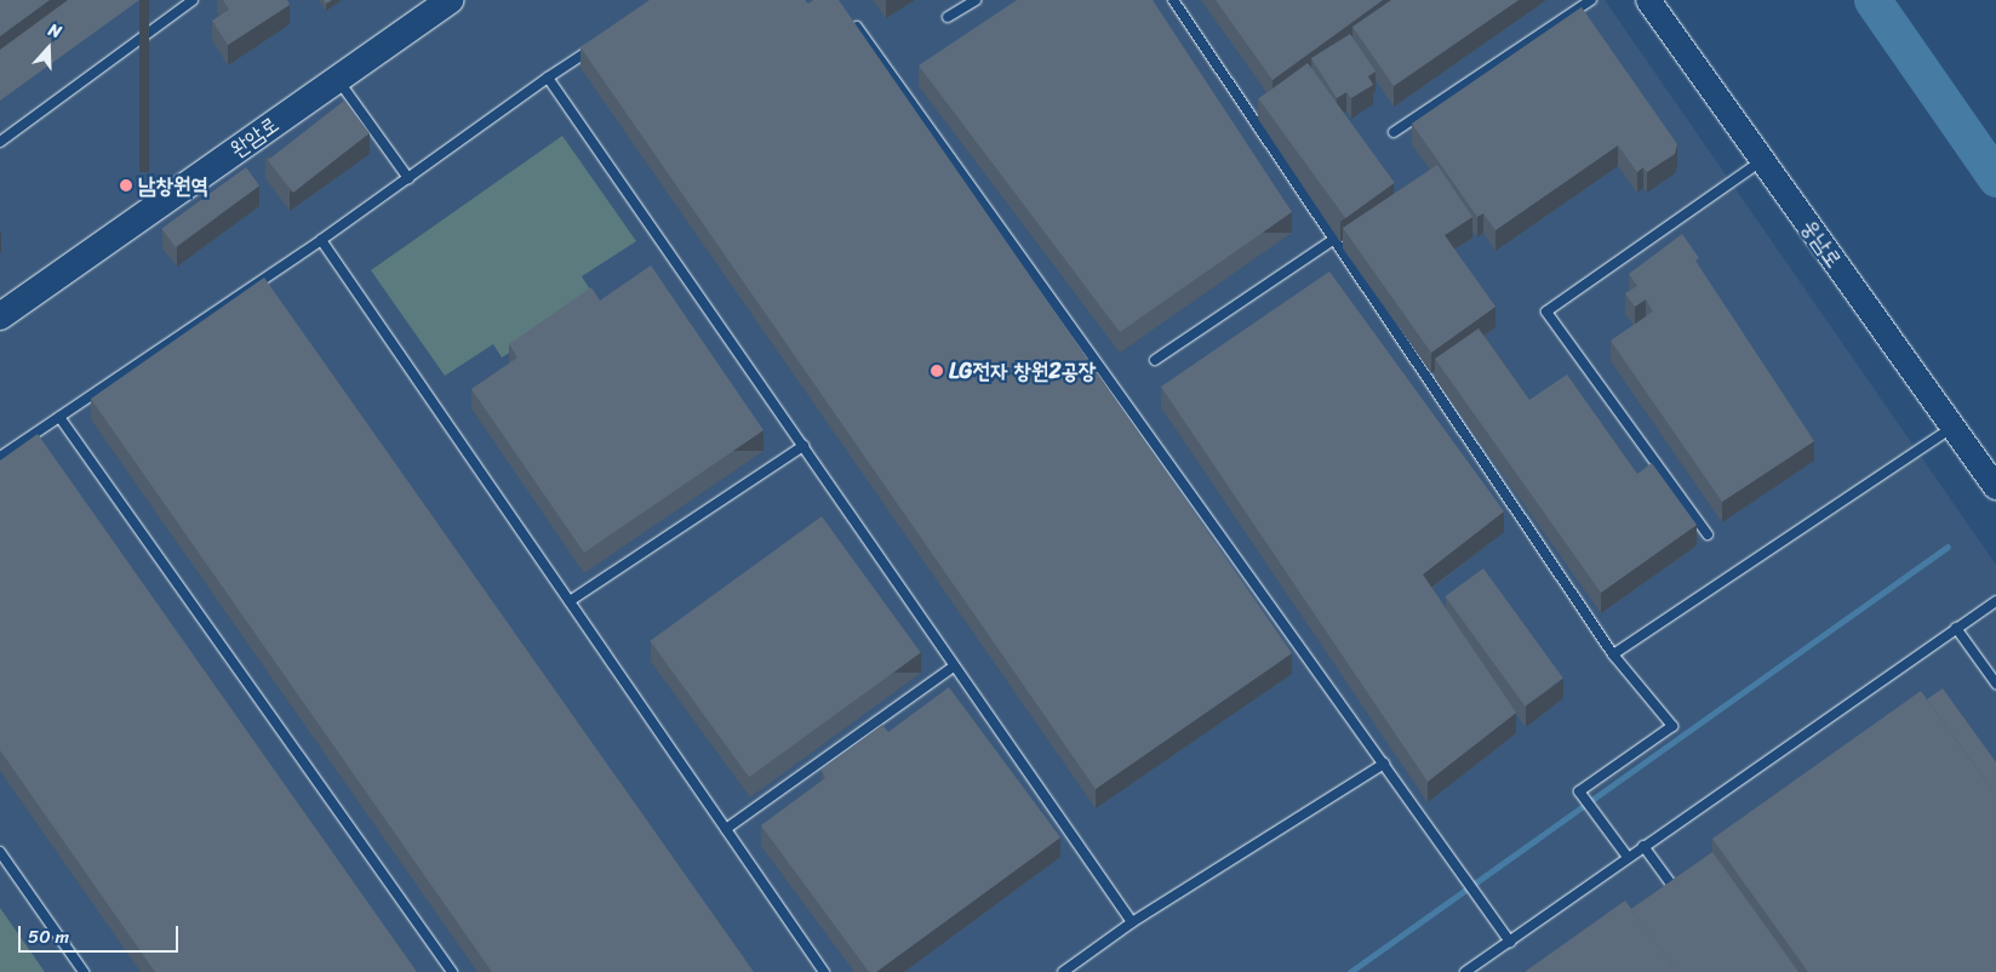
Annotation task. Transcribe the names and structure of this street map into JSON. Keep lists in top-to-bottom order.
{
  "streets": {
    "main road": ["완암로"],
    "street": ["웅남로"]
  },
  "places": ["남창원역", "LG전자 창원2공장"],
  "scale_bar": "50 m",
  "north": "top"
}
